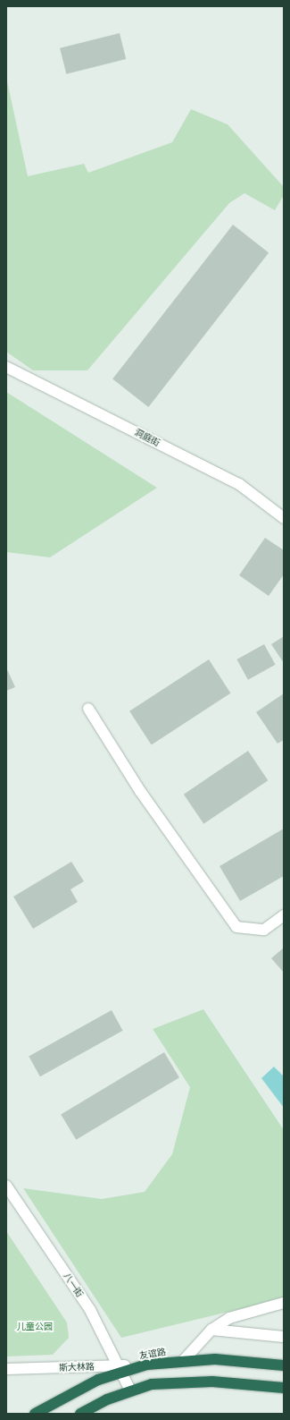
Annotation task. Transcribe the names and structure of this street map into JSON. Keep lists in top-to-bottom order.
{
  "streets": {
    "highway": ["友谊路"],
    "street": ["洞庭街", "八一街", "斯大林路"]
  },
  "crossings": [
    ["八一街", "友谊路"],
    ["八一街", "斯大林路"],
    ["友谊路", "斯大林路"]
  ],
  "parks": ["儿童公园"]
}
